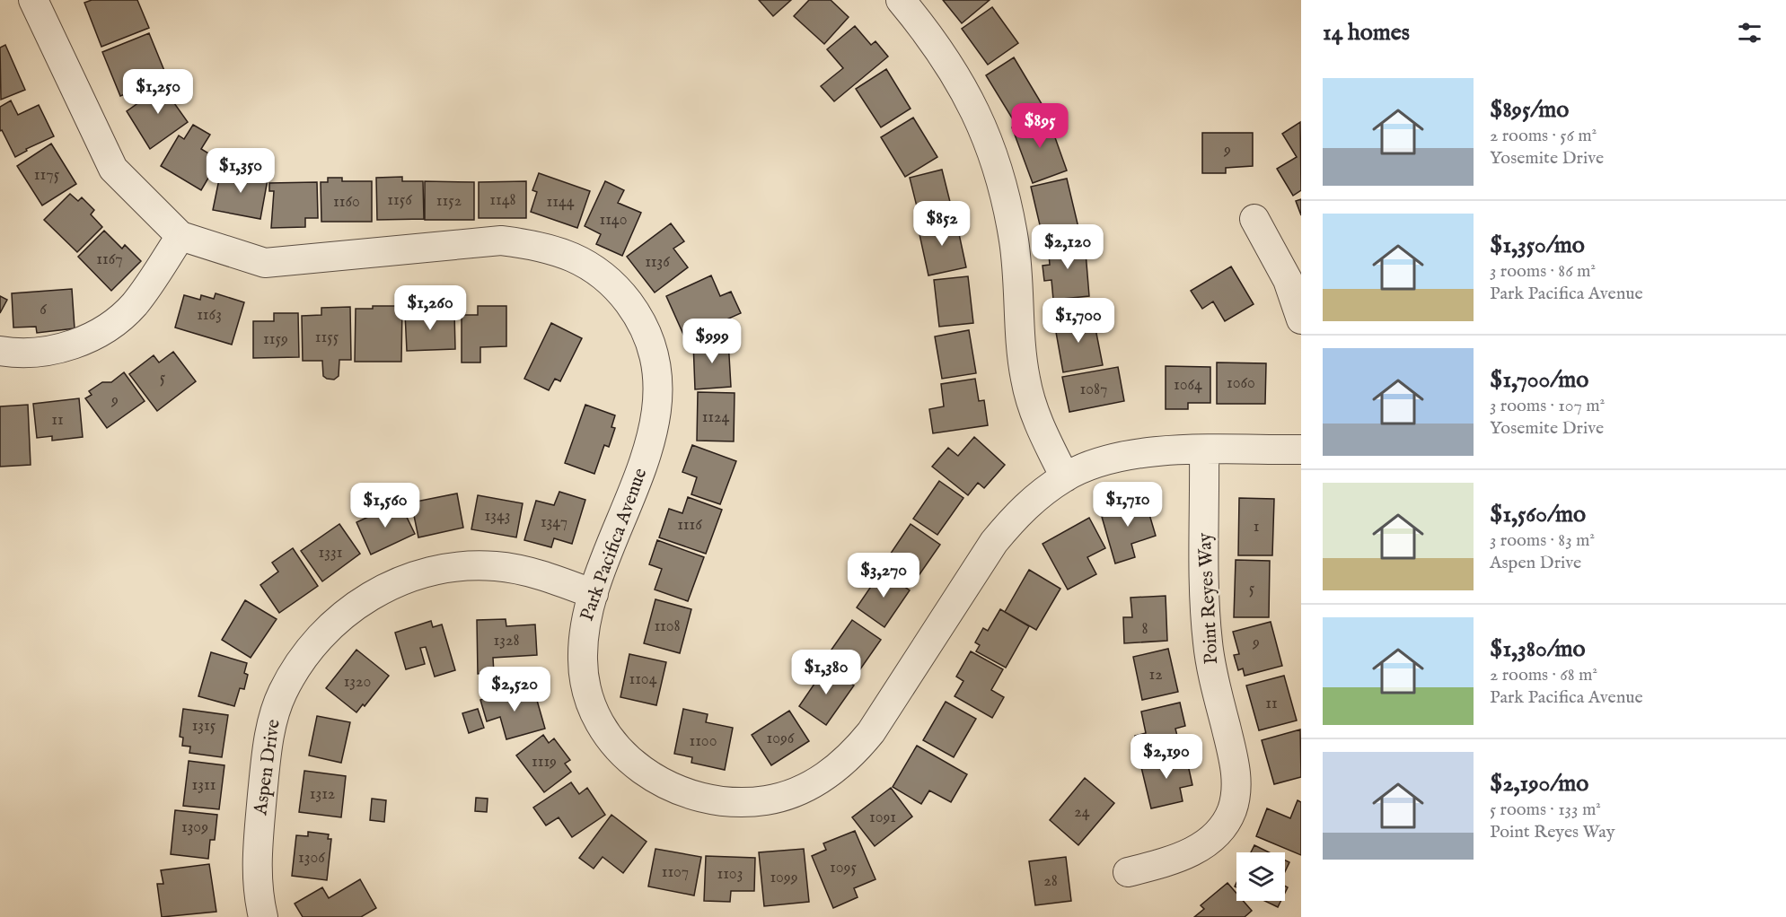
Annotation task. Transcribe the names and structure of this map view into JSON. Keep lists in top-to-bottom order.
{
  "streets": {
    "street": ["Park Pacifica Avenue", "Point Reyes Way", "Aspen Drive"]
  },
  "crossings": [
    ["Park Pacifica Avenue", "Point Reyes Way"],
    ["Park Pacifica Avenue", "Aspen Drive"]
  ],
  "house_numbers": [
    "9",
    "1175",
    "1156",
    "1148",
    "1152",
    "1160",
    "1144",
    "1140",
    "1167",
    "1136",
    "6",
    "1163",
    "1155",
    "1159",
    "5",
    "1060",
    "1064",
    "1087",
    "9",
    "1124",
    "11",
    "1343",
    "1347",
    "1116",
    "1",
    "1331",
    "5",
    "1108",
    "8",
    "1328",
    "9",
    "12",
    "1104",
    "1320",
    "11",
    "1315",
    "1096",
    "1100",
    "1119",
    "1311",
    "1312",
    "24",
    "1091",
    "1309",
    "1306",
    "1095",
    "1107",
    "1103",
    "1099",
    "28"
  ],
  "page": {
    "heading": "14 homes",
    "list": [
      {
        "name": "$895/mo",
        "note": "2 rooms · 56 m² · Yosemite Drive"
      },
      {
        "name": "$1,350/mo",
        "note": "3 rooms · 86 m² · Park Pacifica Avenue"
      },
      {
        "name": "$1,700/mo",
        "note": "3 rooms · 107 m² · Yosemite Drive"
      },
      {
        "name": "$1,560/mo",
        "note": "3 rooms · 83 m² · Aspen Drive"
      },
      {
        "name": "$1,380/mo",
        "note": "2 rooms · 68 m² · Park Pacifica Avenue"
      },
      {
        "name": "$2,190/mo",
        "note": "5 rooms · 133 m² · Point Reyes Way"
      }
    ],
    "price": [
      "$1,250",
      "$895",
      "$1,350",
      "$852",
      "$2,120",
      "$1,260",
      "$1,700",
      "$999",
      "$1,710",
      "$1,560",
      "$3,270",
      "$1,380",
      "$2,520",
      "$2,190"
    ]
  }
}
